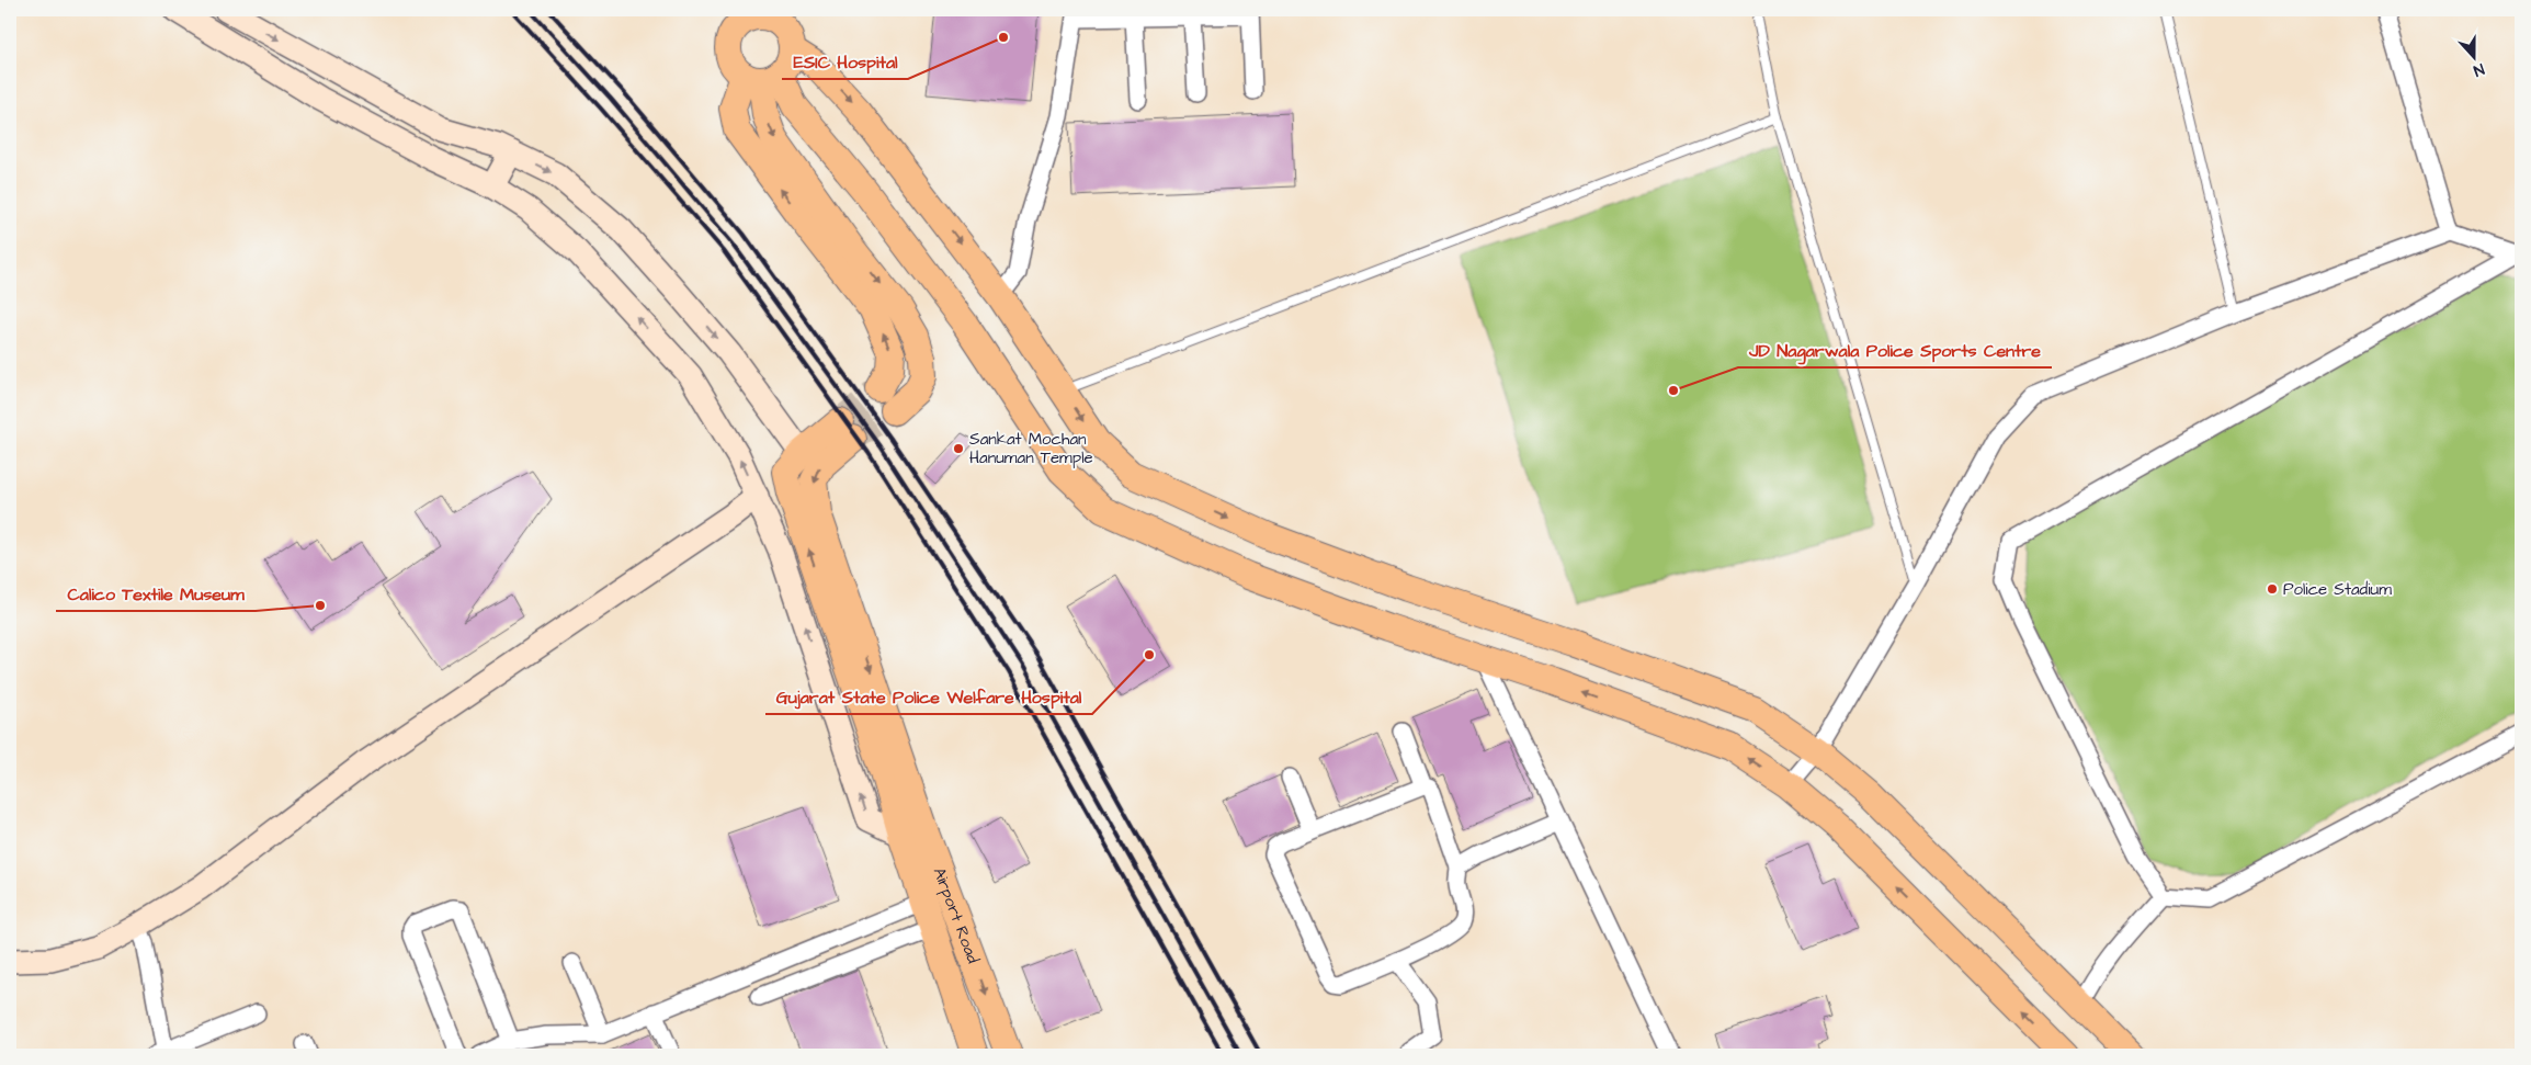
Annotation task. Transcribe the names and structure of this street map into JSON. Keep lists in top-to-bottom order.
{
  "streets": {
    "main road": ["Airport Road"]
  },
  "places": [
    "ESIC Hospital",
    "JD Nagarwala Police Sports Centre",
    "Sankat Mochan Hanuman Temple",
    "Police Stadium",
    "Calico Textile Museum",
    "Gujarat State Police Welfare Hospital"
  ],
  "north": "bottom"
}
